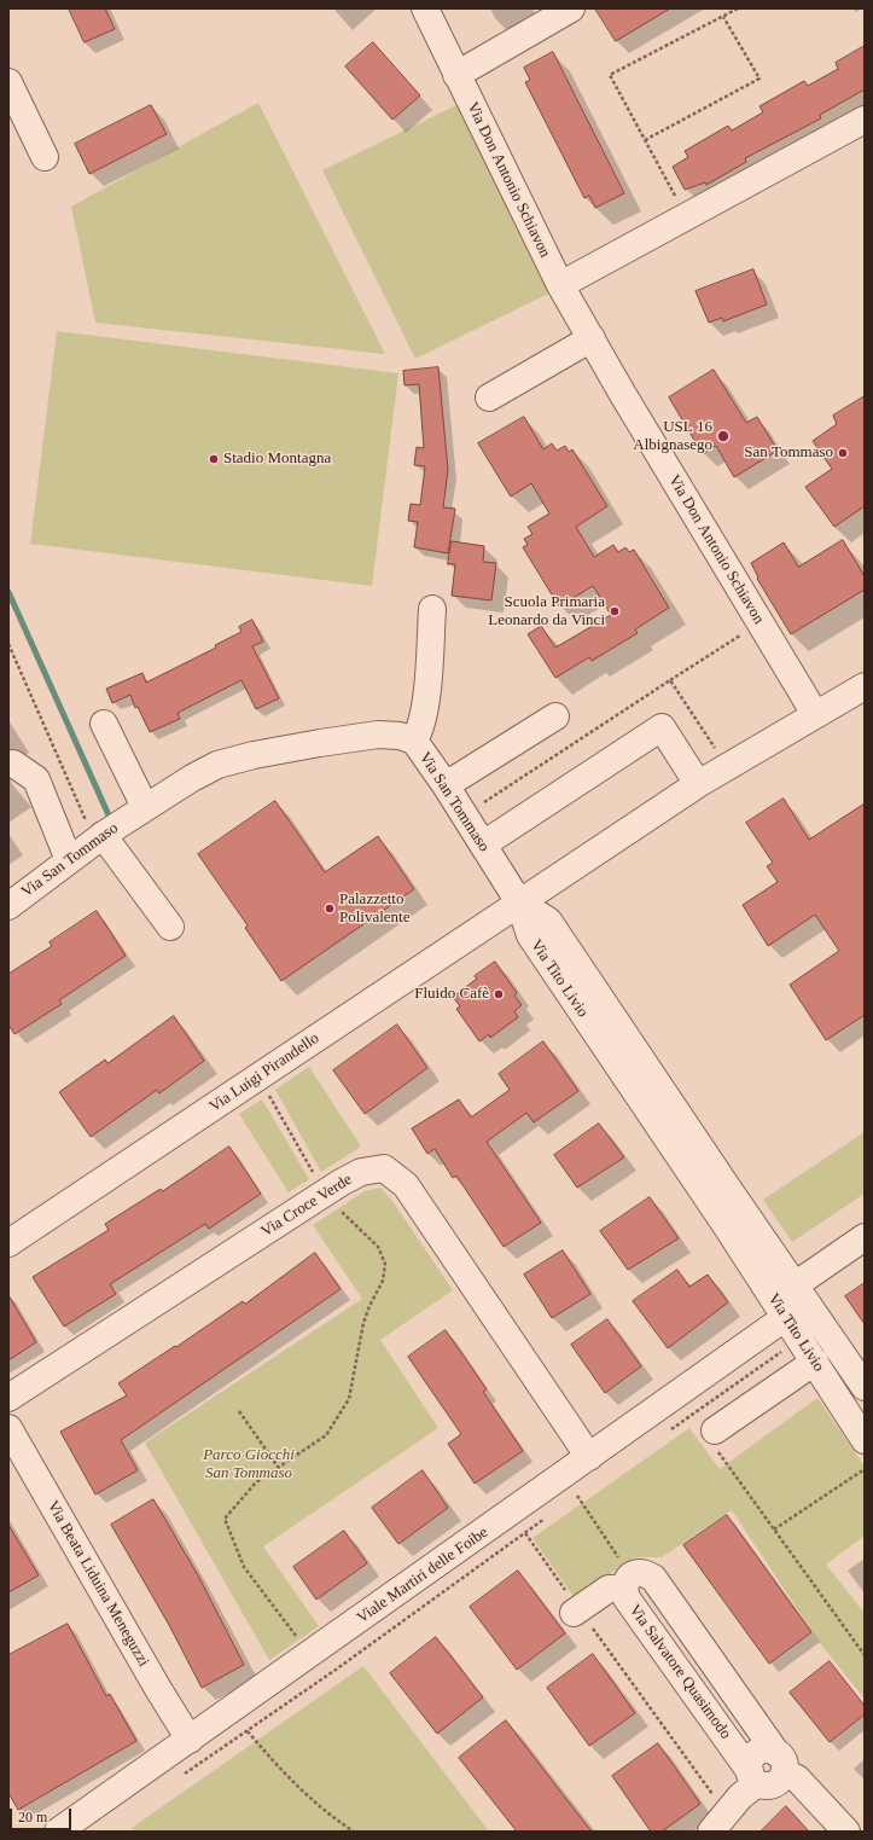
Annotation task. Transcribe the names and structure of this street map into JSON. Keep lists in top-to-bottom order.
{
  "streets": {
    "street": [
      "Via Don Antonio Schiavon",
      "Via San Tommaso",
      "Via Tito Livio",
      "Via Luigi Pirandello",
      "Via Croce Verde",
      "Viale Martiri delle Foibe",
      "Via Beata Liduina Meneguzzi",
      "Via Salvatore Quasimodo"
    ]
  },
  "crossings": [
    ["Via San Tommaso", "Via Tito Livio"],
    ["Via San Tommaso", "Via Luigi Pirandello"],
    ["Via Tito Livio", "Via Luigi Pirandello"],
    ["Via Tito Livio", "Viale Martiri delle Foibe"],
    ["Via Croce Verde", "Viale Martiri delle Foibe"],
    ["Viale Martiri delle Foibe", "Via Beata Liduina Meneguzzi"]
  ],
  "parks": ["Parco Giocchi San Tommaso"],
  "places": [
    "USL 16 Albignasego",
    "San Tommaso",
    "Stadio Montagna",
    "Scuola Primaria Leonardo da Vinci",
    "Palazzetto Polivalente",
    "Fluido Cafè"
  ],
  "scale_bar": "20 m"
}
